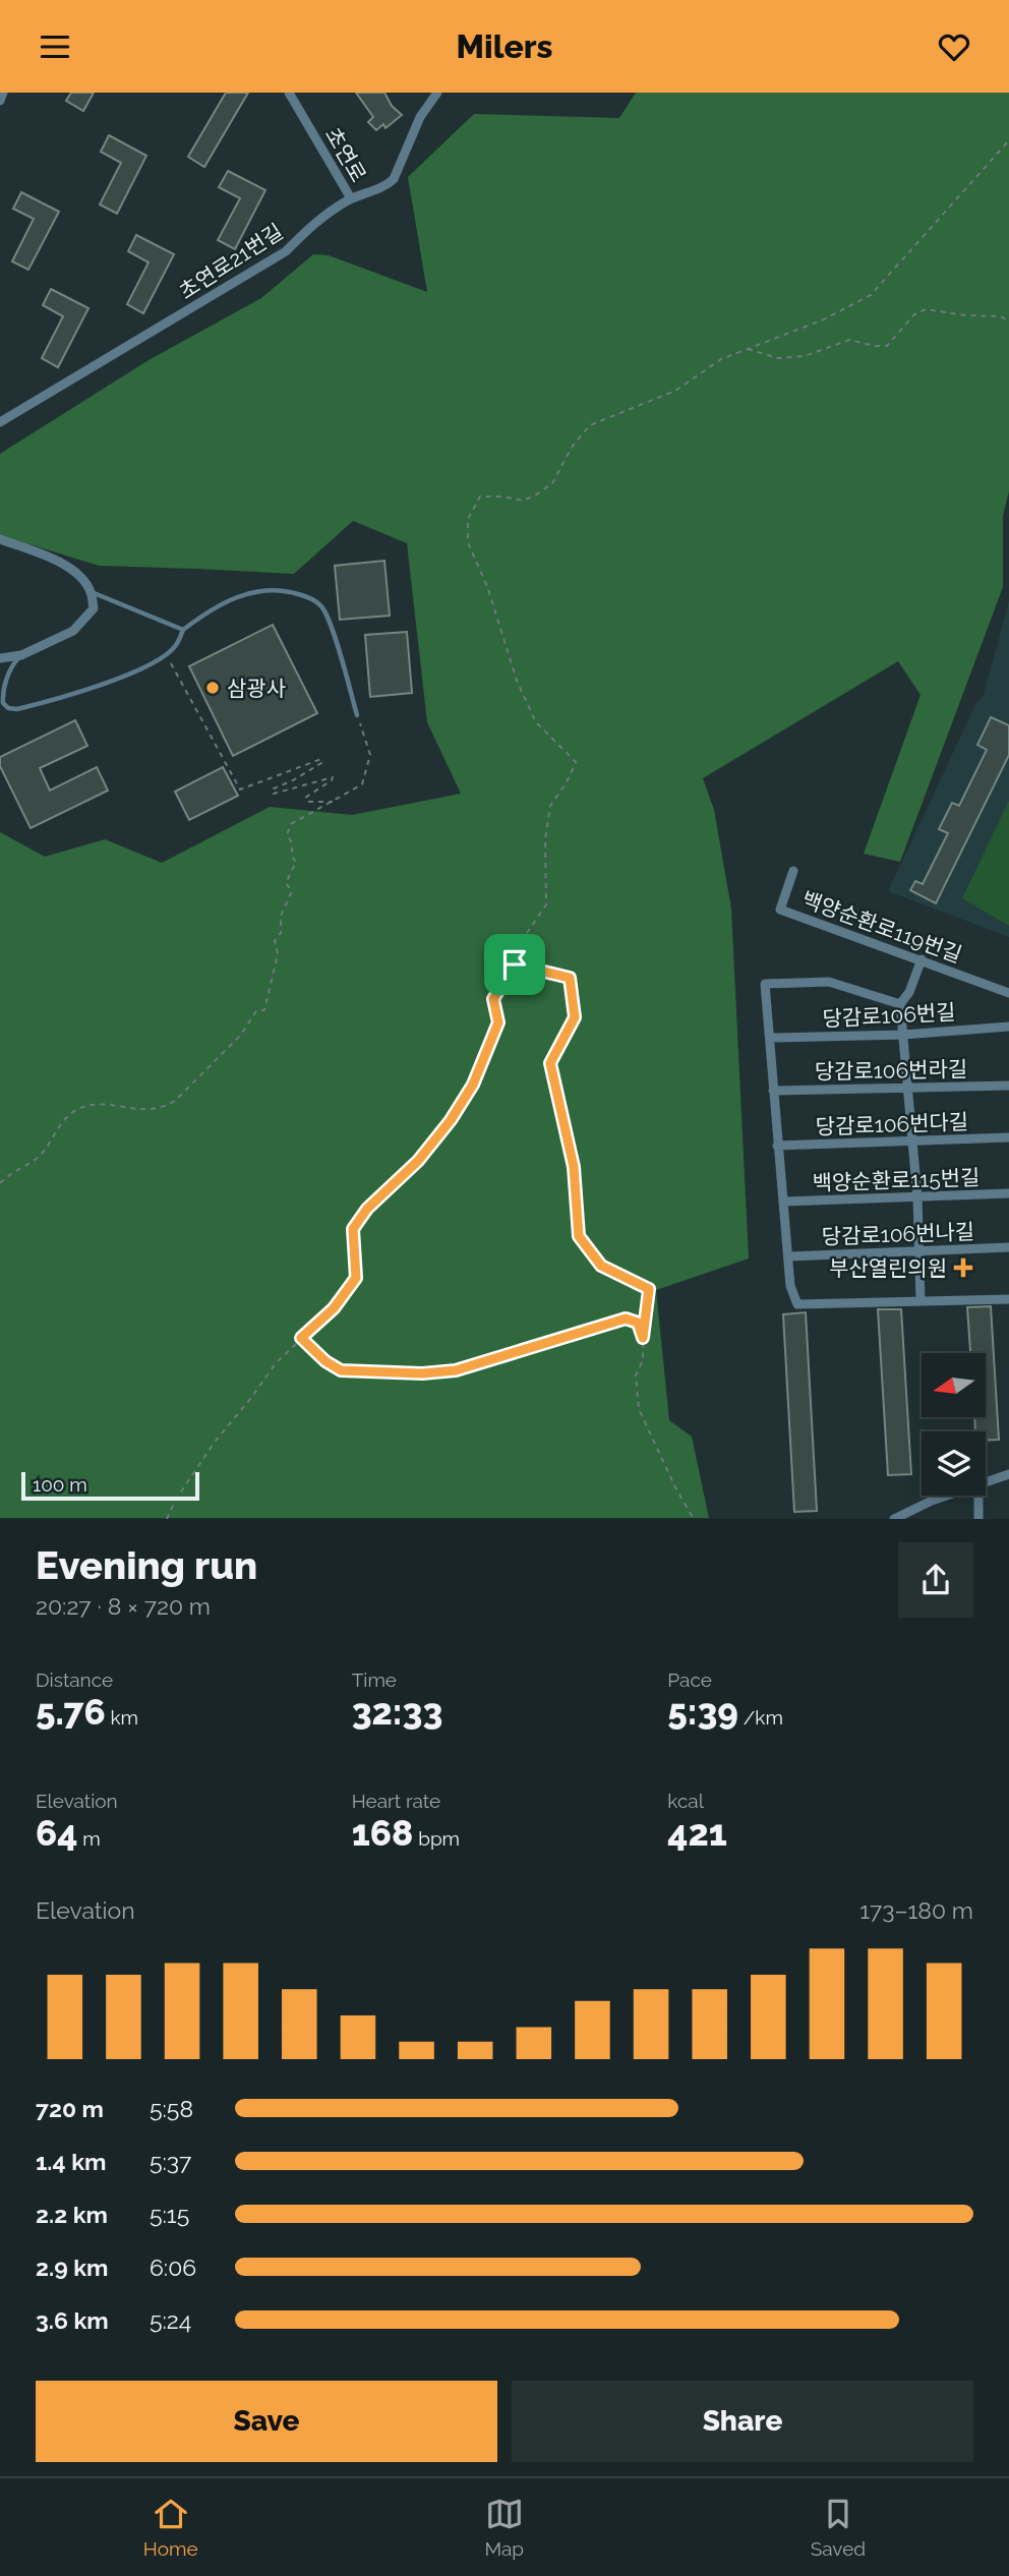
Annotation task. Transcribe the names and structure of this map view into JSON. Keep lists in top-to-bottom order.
{
  "streets": {
    "street": [
      "초연로",
      "초연로21번길",
      "백양순환로119번길",
      "당감로106번길",
      "당감로106번라길",
      "당감로106번다길",
      "백양순환로115번길",
      "당감로106번나길"
    ]
  },
  "crossings": [
    ["초연로", "초연로21번길"]
  ],
  "places": {
    "other": ["삼광사"],
    "health": ["부산열린의원"]
  },
  "scale_bar": "100 m",
  "north": "left",
  "page": {
    "header": "Milers",
    "scale": "100 m",
    "heading": ["Evening run", "20:27 · 8 × 720 m"],
    "stats": [
      ["Distance", "5.76 km"],
      ["Time", "32:33"],
      ["Pace", "5:39 /km"],
      ["Elevation", "64 m"],
      ["Heart rate", "168 bpm"],
      ["kcal", "421"]
    ],
    "chart": ["Elevation", "173–180 m"],
    "list": [
      {
        "name": "720 m",
        "note": "5:58"
      },
      {
        "name": "1.4 km",
        "note": "5:37"
      },
      {
        "name": "2.2 km",
        "note": "5:15"
      },
      {
        "name": "2.9 km",
        "note": "6:06"
      },
      {
        "name": "3.6 km",
        "note": "5:24"
      }
    ],
    "buttons": ["Save", "Share"],
    "tabs": ["Home", "Map", "Saved"]
  }
}
